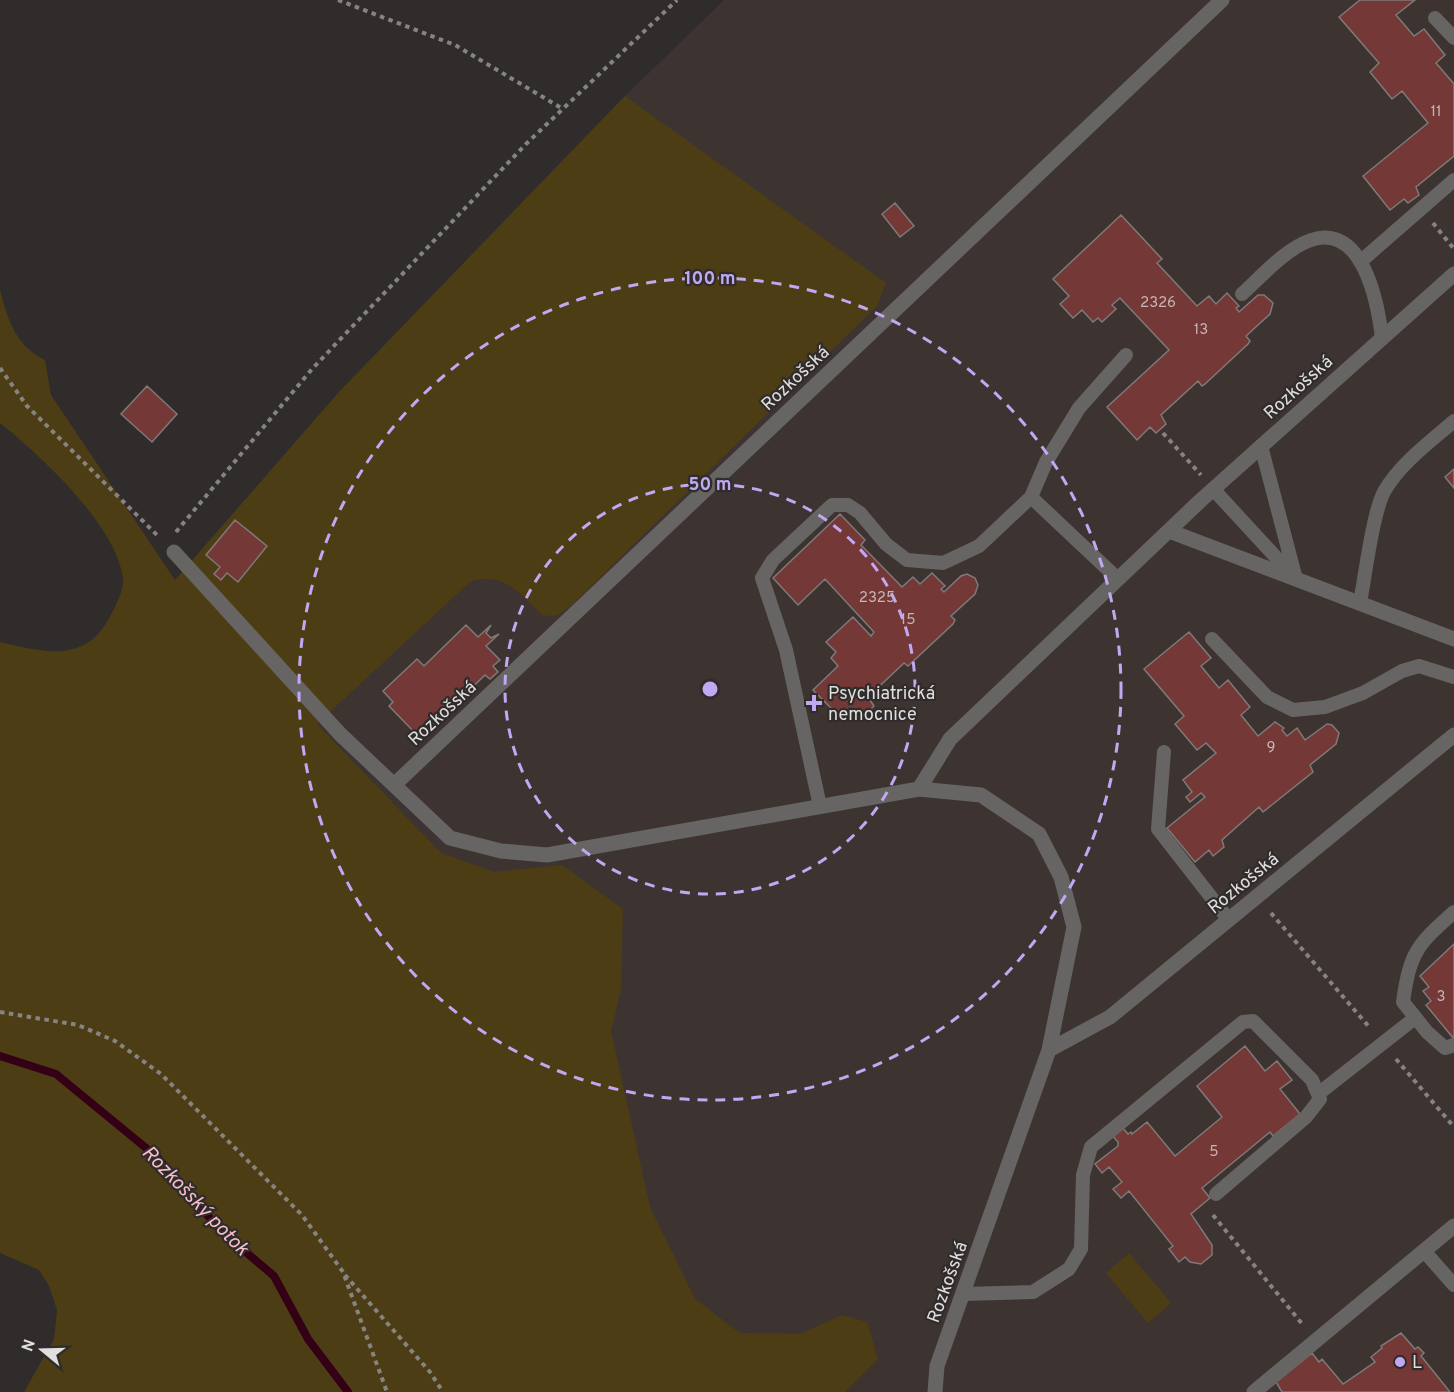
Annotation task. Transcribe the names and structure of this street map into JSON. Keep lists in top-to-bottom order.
{
  "streets": {
    "street": ["Rozkošská"]
  },
  "water": ["Rozkošský potok"],
  "places": {
    "health": ["Psychiatrická nemocnice"],
    "other": ["L"]
  },
  "house_numbers": [
    "11",
    "2326",
    "13",
    "2325",
    "15",
    "9",
    "3",
    "5"
  ],
  "north": "left",
  "rings": ["100 m", "50 m"]
}
